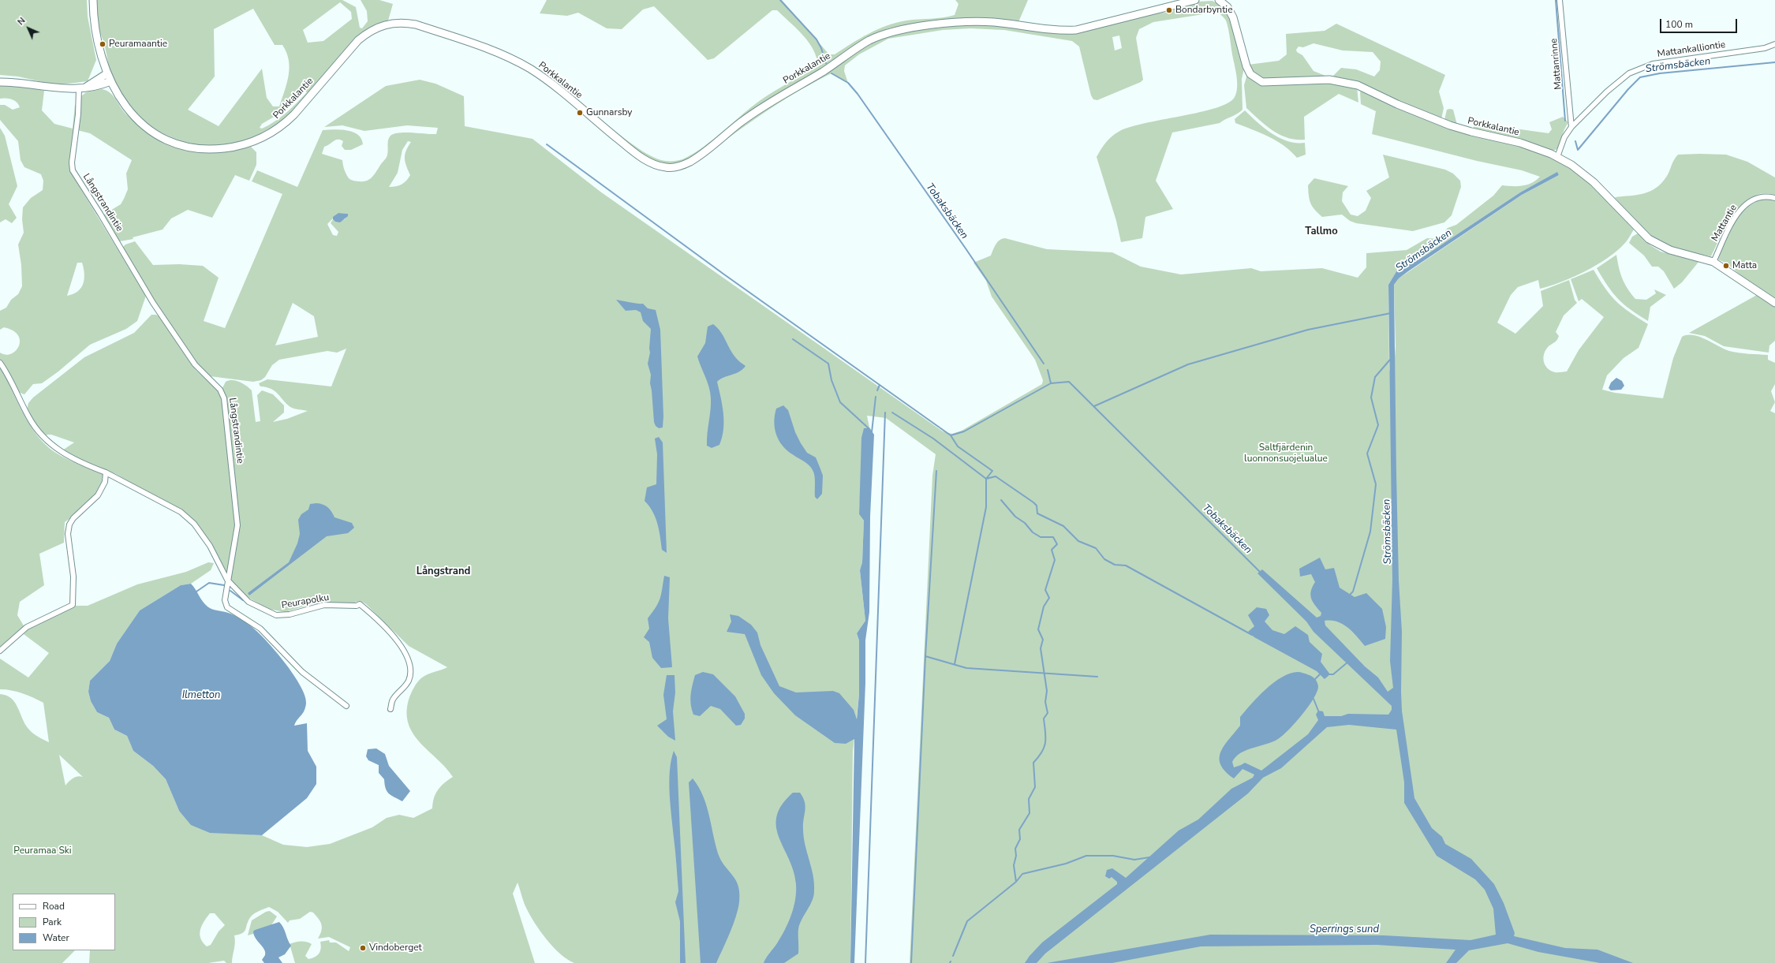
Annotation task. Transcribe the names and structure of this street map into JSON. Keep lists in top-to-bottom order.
{
  "streets": {
    "street": [
      "Mattankalliontie",
      "Mattanrinne",
      "Porkkalantie",
      "Långstrandintie",
      "Mattantie",
      "Peurapolku"
    ]
  },
  "crossings": [
    ["Mattankalliontie", "Mattanrinne"],
    ["Mattankalliontie", "Porkkalantie"],
    ["Porkkalantie", "Mattantie"],
    ["Långstrandintie", "Peurapolku"]
  ],
  "districts": ["Tallmo", "Långstrand"],
  "water": [
    "Strömsbäcken",
    "Tobaksbäcken",
    "Ilmetton",
    "Sperrings sund"
  ],
  "parks": ["Saltfjärdenin luonnonsuojelualue", "Peuramaa Ski"],
  "places": [
    "Bondarbyntie",
    "Peuramaantie",
    "Gunnarsby",
    "Matta",
    "Vindoberget"
  ],
  "legend": ["Road", "Park", "Water"],
  "scale_bar": "100 m",
  "north": "top left"
}
